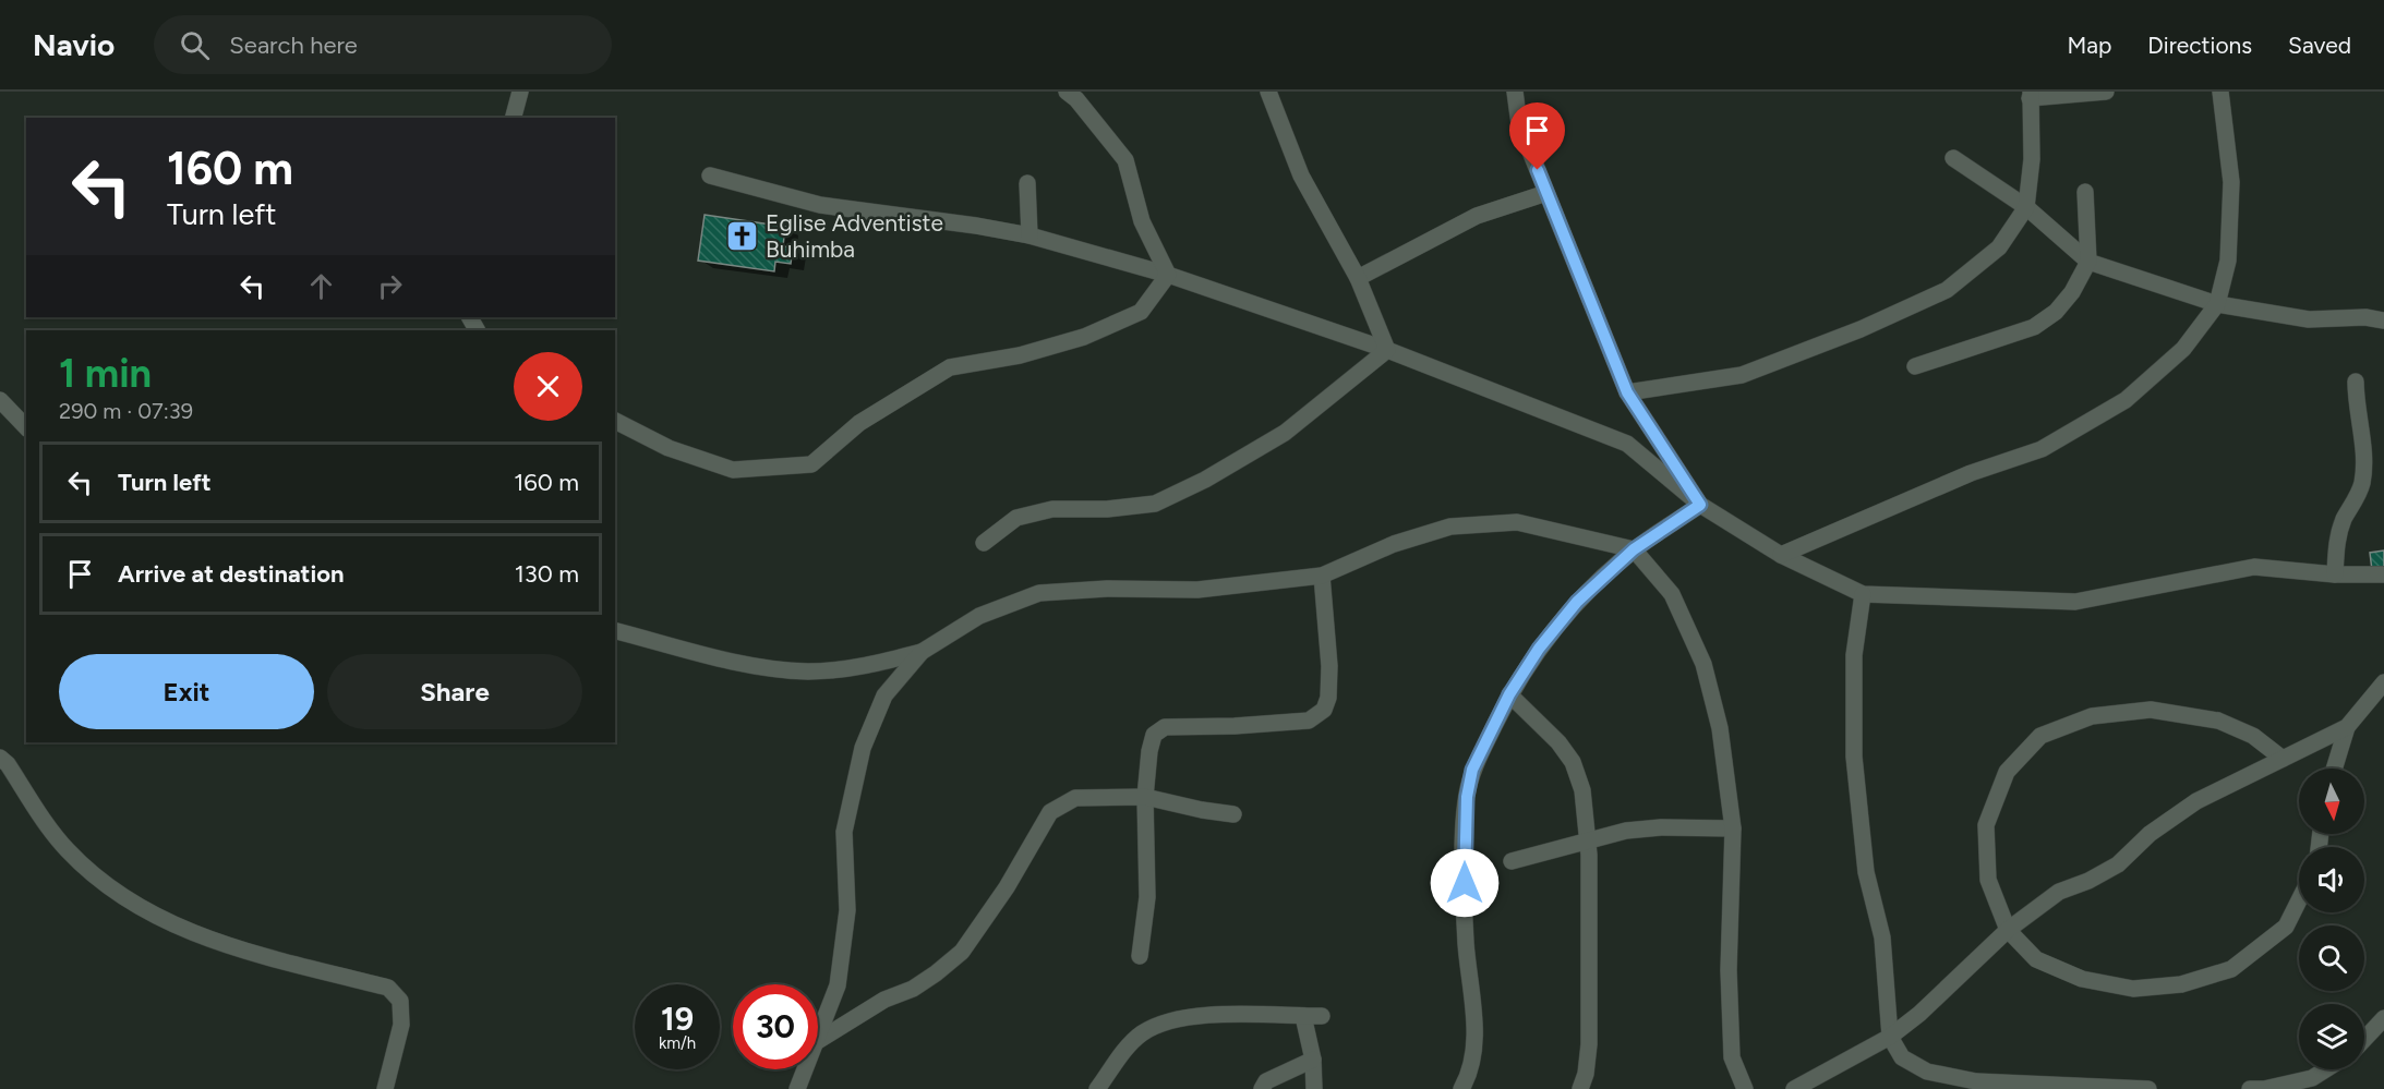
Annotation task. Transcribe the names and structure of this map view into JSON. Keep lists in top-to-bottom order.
{
  "places": {
    "church": ["Eglise Adventiste Buhimba"]
  },
  "north": "bottom",
  "page": {
    "header": "Navio",
    "search": "Search here",
    "nav": ["Map", "Directions", "Saved"],
    "turn": ["160 m", "Turn left"],
    "heading": ["1 min", "290 m · 07:39"],
    "list": [
      {
        "name": "Turn left",
        "value": "160 m"
      },
      {
        "name": "Arrive at destination",
        "value": "130 m"
      }
    ],
    "buttons": ["Exit", "Share"],
    "speed": "19 km/h",
    "limit": "30"
  }
}
